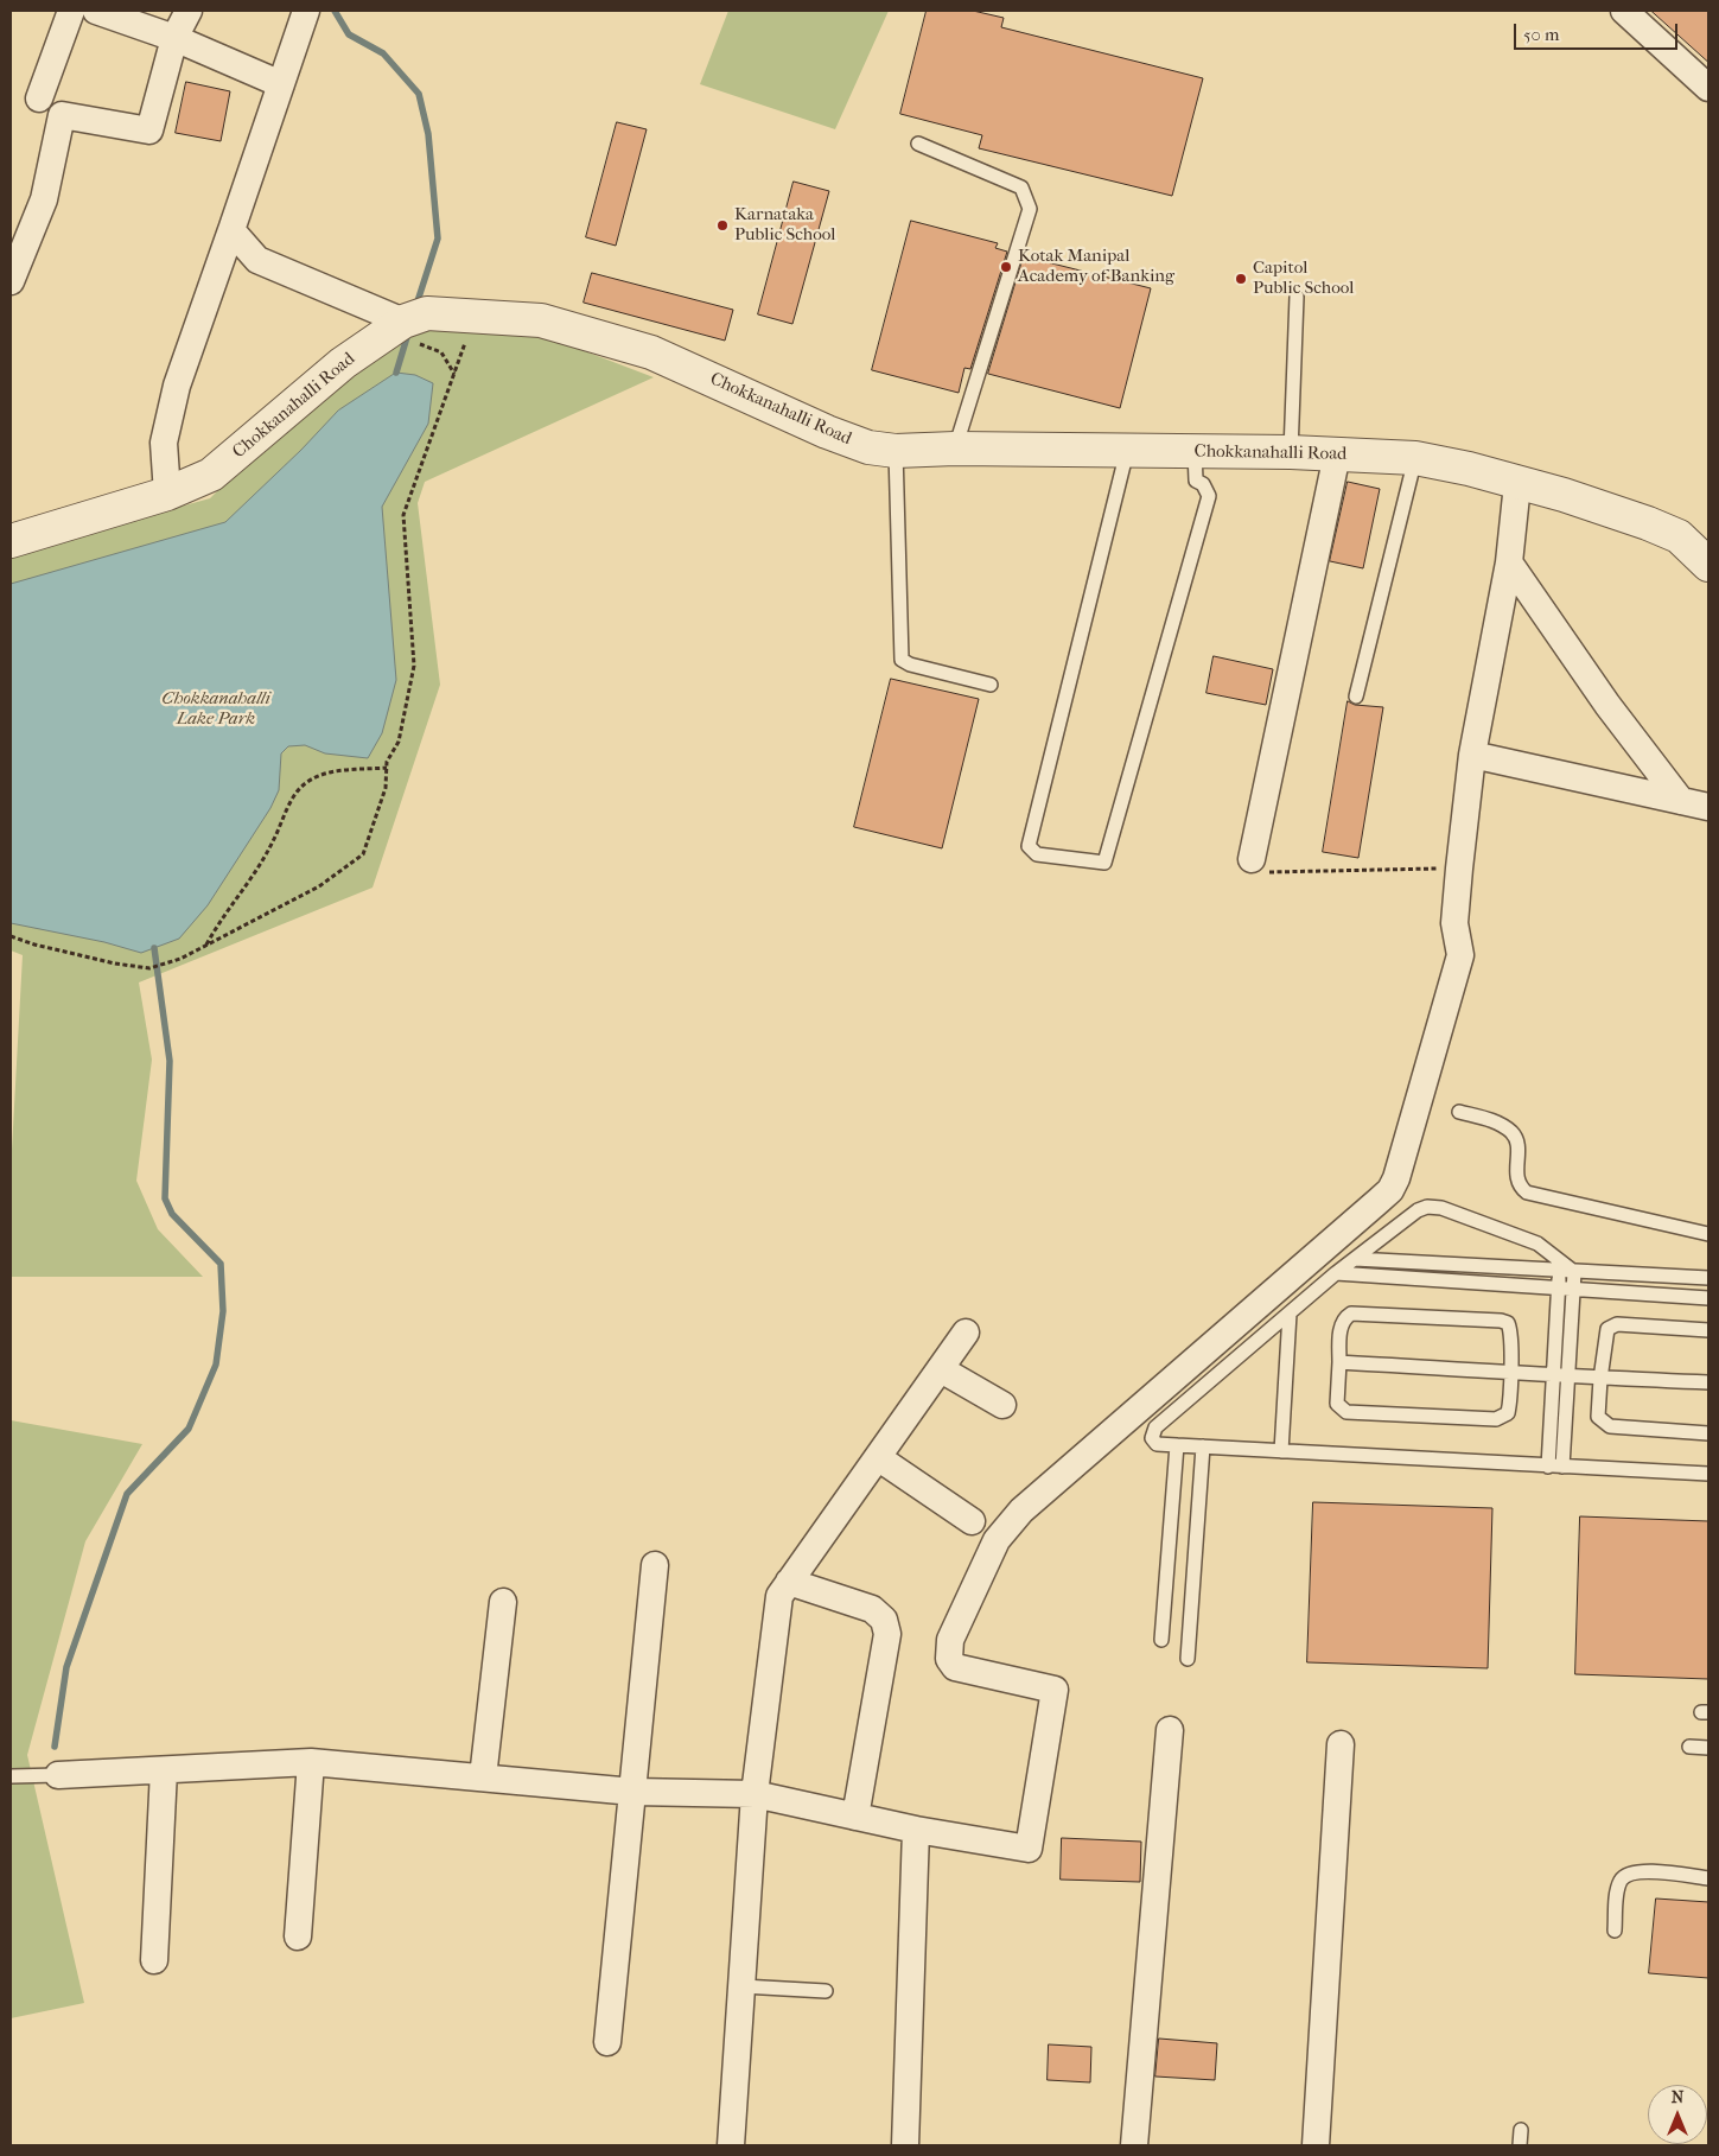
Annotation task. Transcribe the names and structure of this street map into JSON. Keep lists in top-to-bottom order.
{
  "streets": {
    "street": ["Chokkanahalli Road"]
  },
  "parks": ["Chokkanahalli Lake Park"],
  "places": ["Karnataka Public School", "Kotak Manipal Academy of Banking", "Capitol Public School"],
  "scale_bar": "50 m",
  "north": "top"
}
